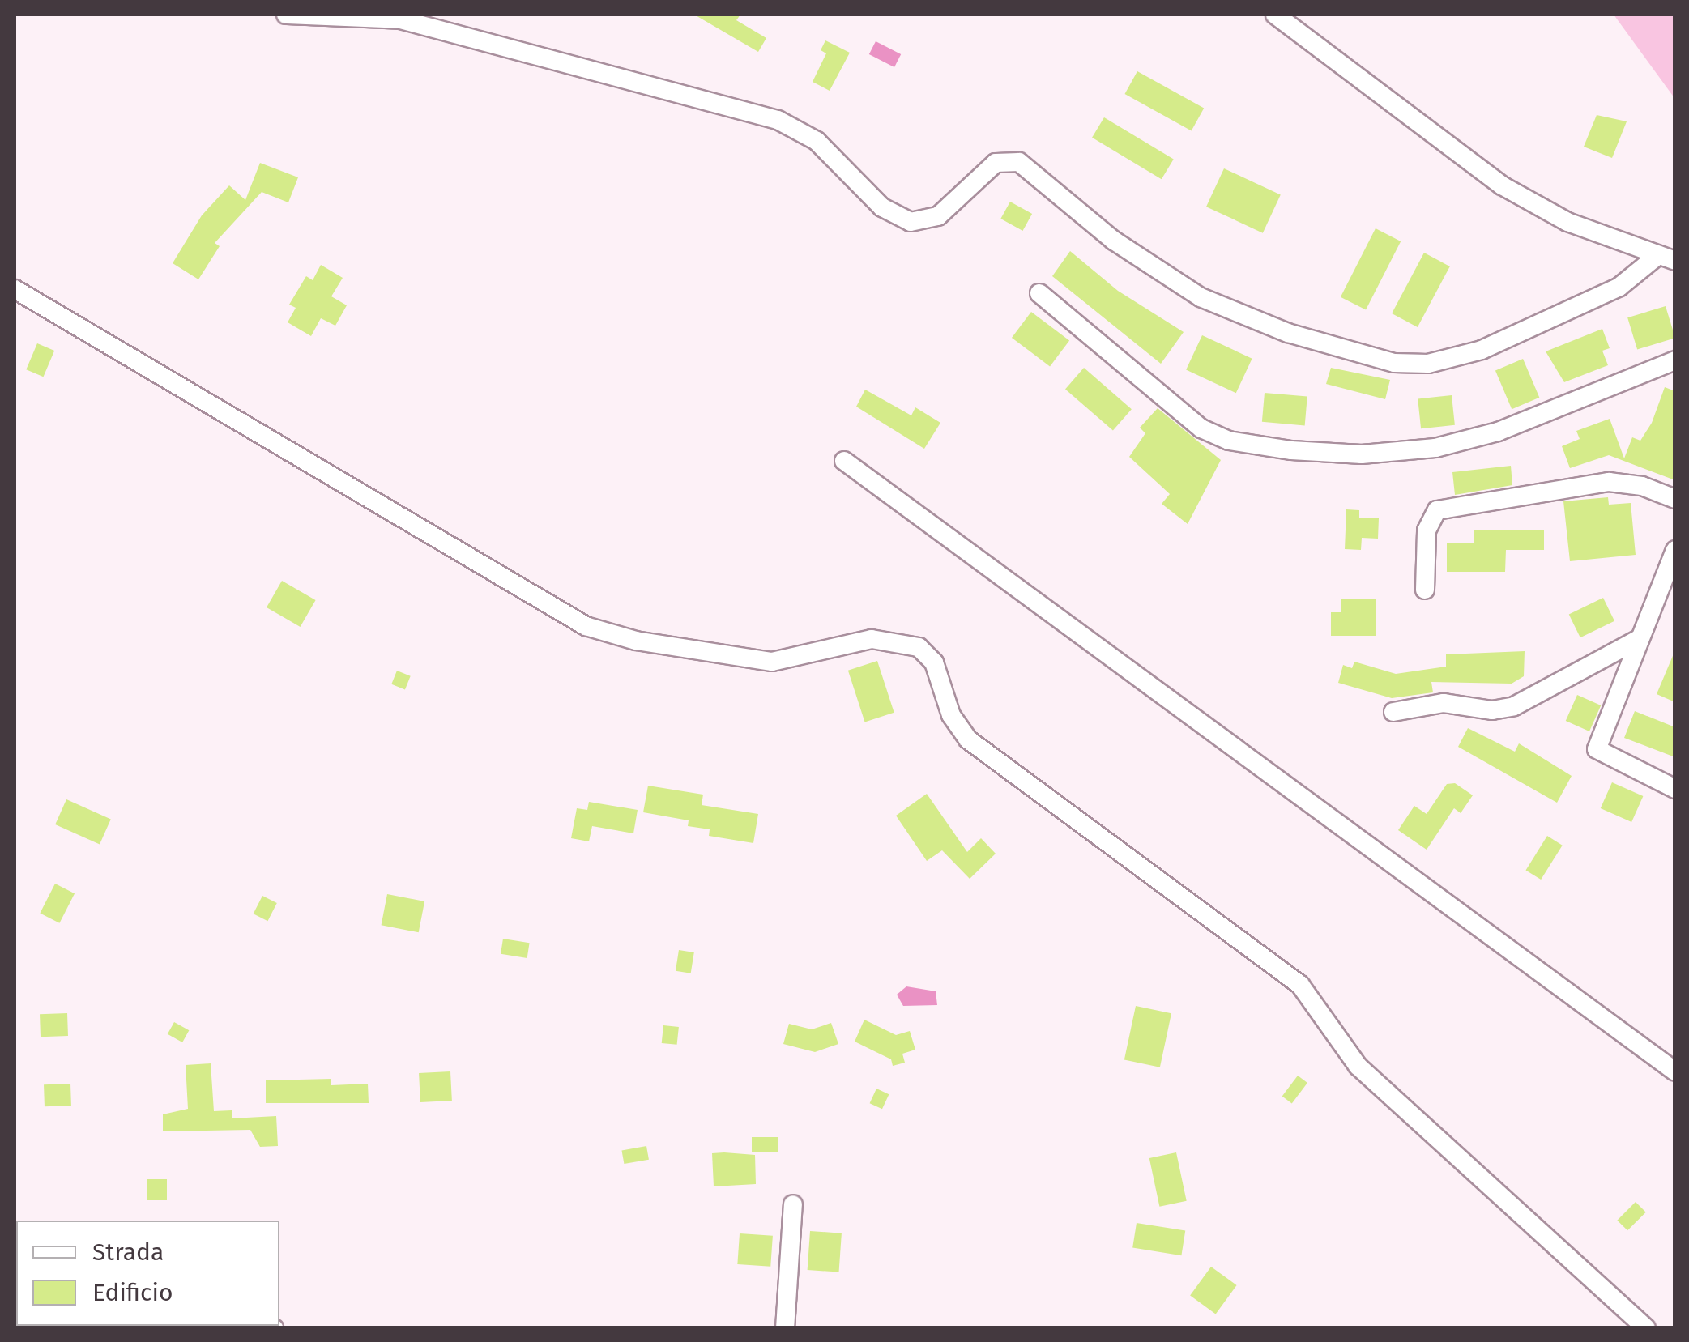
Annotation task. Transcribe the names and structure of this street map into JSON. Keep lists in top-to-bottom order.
{
  "legend": ["Strada", "Edificio"]
}
